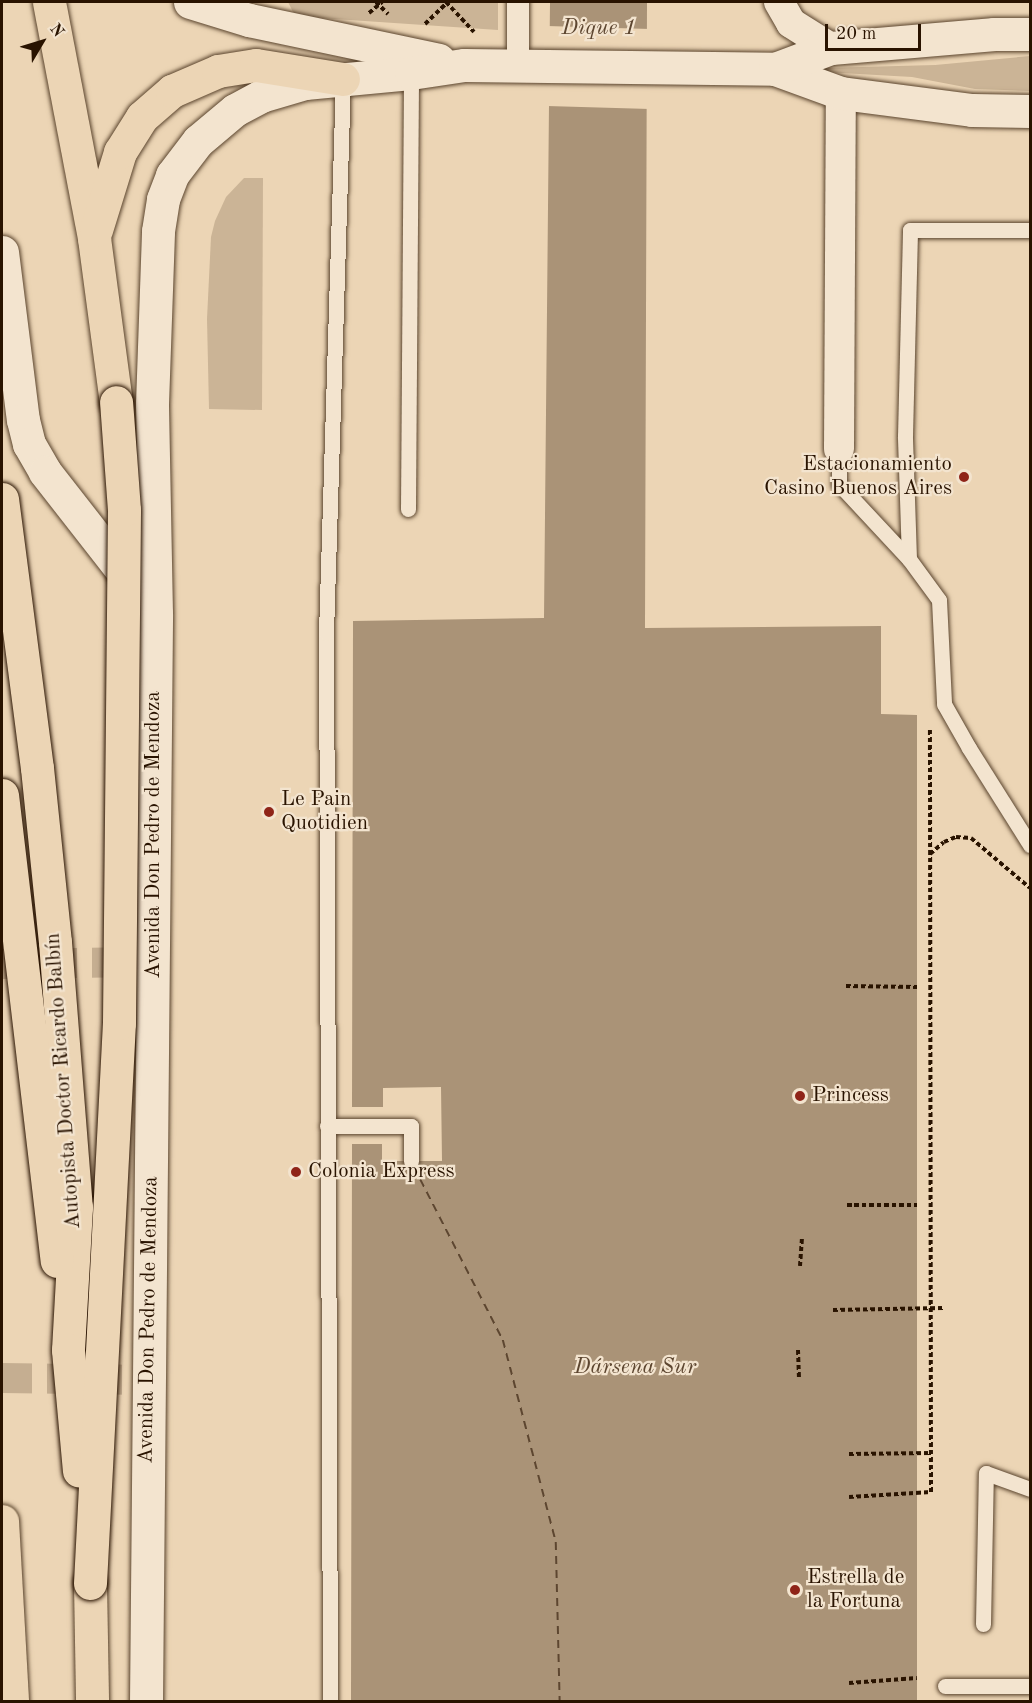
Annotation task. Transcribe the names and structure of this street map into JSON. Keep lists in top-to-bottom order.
{
  "streets": {
    "highway": ["Autopista Doctor Ricardo Balbín"],
    "main road": ["Avenida Don Pedro de Mendoza"]
  },
  "water": ["Dique 1", "Dársena Sur"],
  "places": [
    "Estacionamiento Casino Buenos Aires",
    "Le Pain Quotidien",
    "Princess",
    "Colonia Express",
    "Estrella de la Fortuna"
  ],
  "scale_bar": "20 m",
  "north": "top right"
}
